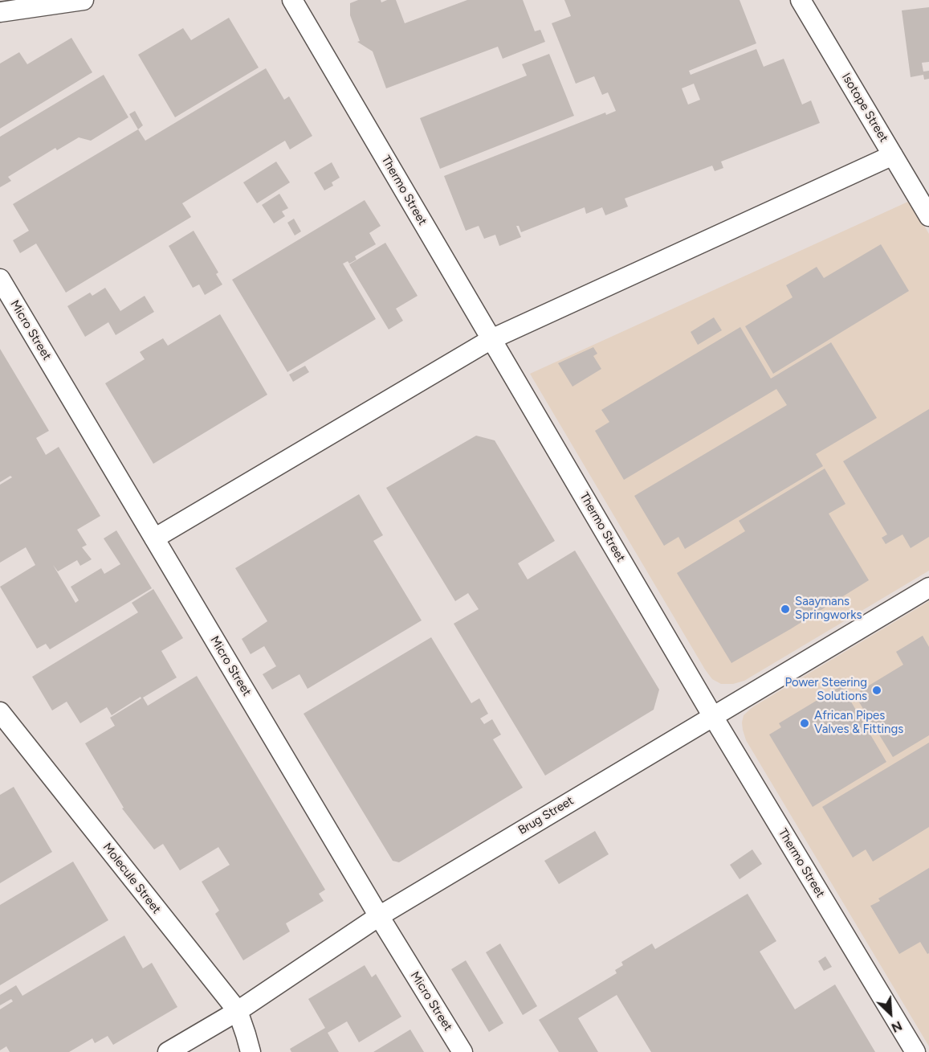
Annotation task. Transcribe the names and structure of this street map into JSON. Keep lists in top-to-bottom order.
{
  "streets": {
    "street": [
      "Isotope Street",
      "Thermo Street",
      "Micro Street",
      "Brug Street",
      "Molecule Street"
    ]
  },
  "crossings": [
    ["Thermo Street", "Brug Street"],
    ["Micro Street", "Brug Street"],
    ["Brug Street", "Molecule Street"]
  ],
  "places": ["Saaymans Springworks", "Power Steering Solutions", "African Pipes Valves & Fittings"],
  "north": "bottom right"
}
